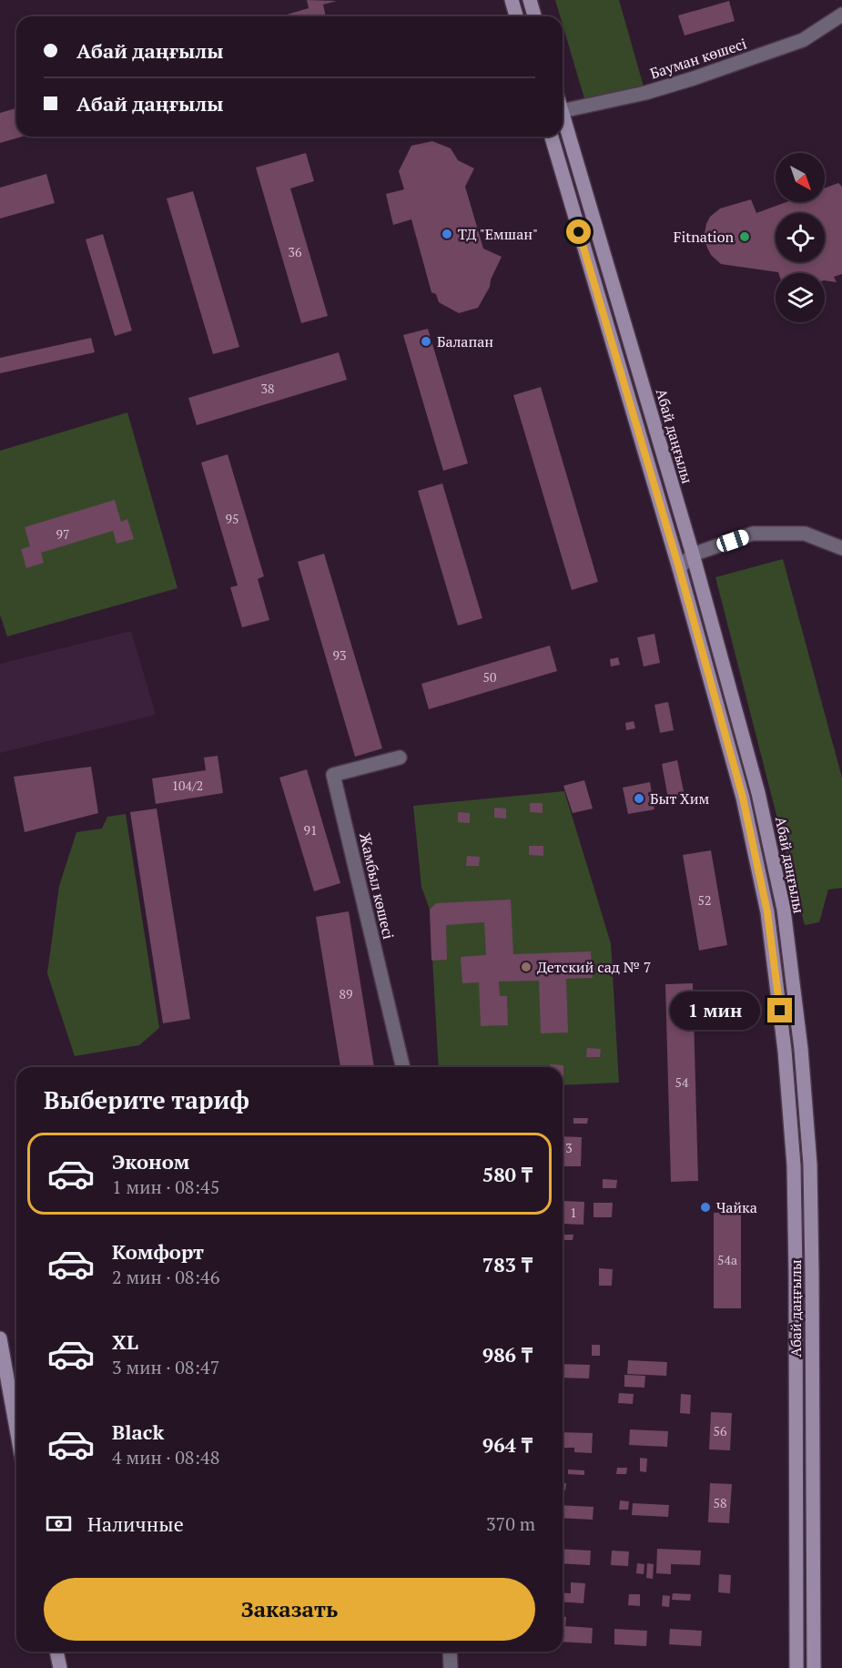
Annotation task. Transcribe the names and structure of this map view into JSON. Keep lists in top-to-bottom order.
{
  "streets": {
    "main road": ["Абай даңғылы"],
    "street": ["Бауман көшесі", "Жамбыл көшесі"]
  },
  "places": [
    "ТД \"Емшан\"",
    "Fitnation",
    "Балапан",
    "Быт Хим",
    "Детский сад № 7",
    "Чайка"
  ],
  "house_numbers": [
    "36",
    "38",
    "95",
    "97",
    "93",
    "50",
    "104/2",
    "91",
    "52",
    "89",
    "54",
    "3",
    "1",
    "54а",
    "56",
    "58"
  ],
  "north": "bottom right",
  "page": {
    "banner": ["Абай даңғылы", "Абай даңғылы"],
    "bubble": "1 мин",
    "heading": "Выберите тариф",
    "list": [
      {
        "name": "Эконом",
        "note": "1 мин · 08:45",
        "value": "580 ₸"
      },
      {
        "name": "Комфорт",
        "note": "2 мин · 08:46",
        "value": "783 ₸"
      },
      {
        "name": "XL",
        "note": "3 мин · 08:47",
        "value": "986 ₸"
      },
      {
        "name": "Black",
        "note": "4 мин · 08:48",
        "value": "964 ₸"
      }
    ],
    "pay": ["Наличные", "370 m"],
    "buttons": "Заказать"
  }
}
